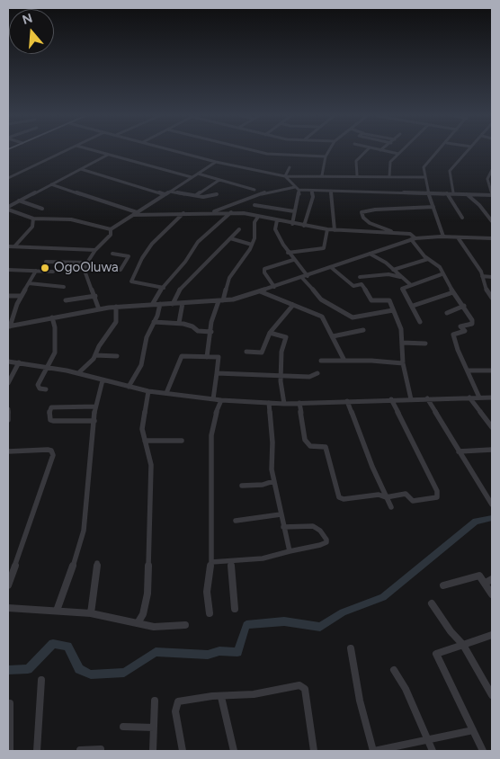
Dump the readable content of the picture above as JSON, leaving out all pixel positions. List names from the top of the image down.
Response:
{
  "places": ["OgoOluwa"],
  "north": "top"
}
